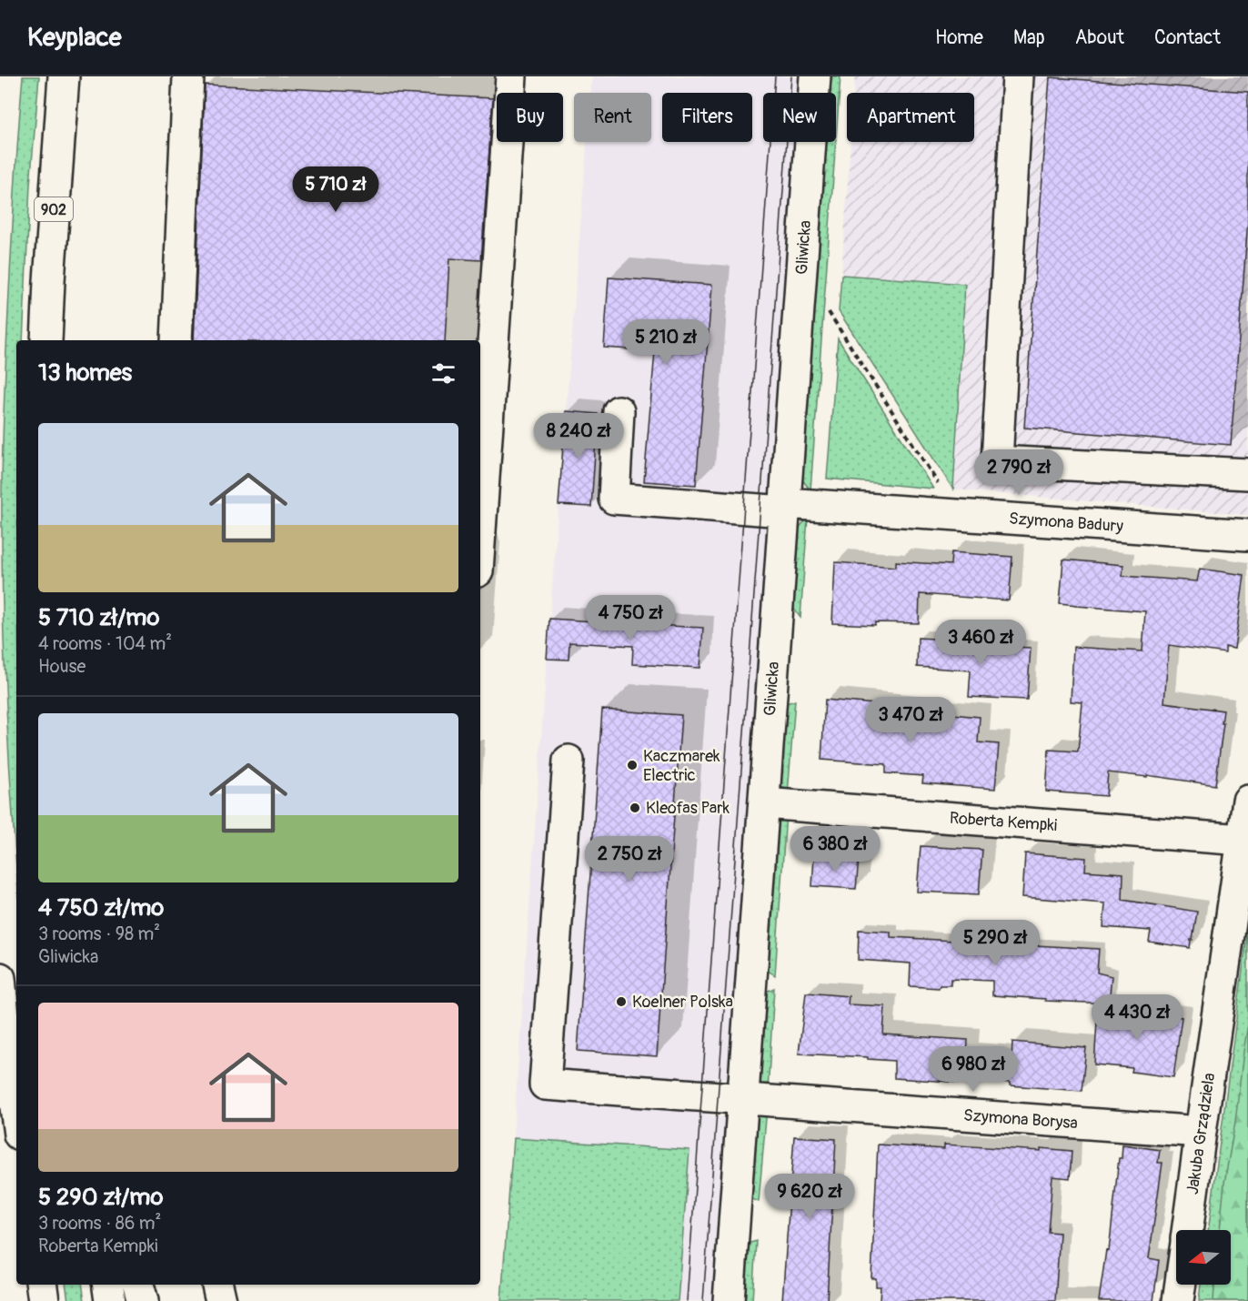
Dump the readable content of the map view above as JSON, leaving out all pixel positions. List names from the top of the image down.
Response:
{
  "streets": {
    "street": [
      "902",
      "Gliwicka",
      "Szymona Badury",
      "Roberta Kempki",
      "Szymona Borysa",
      "Jakuba Grządziela"
    ]
  },
  "crossings": [
    ["Gliwicka", "Szymona Badury"],
    ["Gliwicka", "Roberta Kempki"],
    ["Gliwicka", "Szymona Borysa"],
    ["Roberta Kempki", "Jakuba Grządziela"],
    ["Szymona Borysa", "Jakuba Grządziela"]
  ],
  "places": ["Kaczmarek Electric", "Kleofas Park", "Koelner Polska"],
  "north": "left",
  "page": {
    "header": "Keyplace",
    "nav": [
      "Home",
      "Map",
      "About",
      "Contact"
    ],
    "chip": [
      "Buy",
      "Rent",
      "Filters",
      "New",
      "Apartment"
    ],
    "price": [
      "5 710 zł",
      "5 210 zł",
      "8 240 zł",
      "2 790 zł",
      "4 750 zł",
      "3 460 zł",
      "3 470 zł",
      "6 380 zł",
      "2 750 zł",
      "5 290 zł",
      "4 430 zł",
      "6 980 zł",
      "9 620 zł"
    ],
    "heading": "13 homes",
    "list": [
      {
        "name": "5 710 zł/mo",
        "note": "4 rooms · 104 m² · House"
      },
      {
        "name": "4 750 zł/mo",
        "note": "3 rooms · 98 m² · Gliwicka"
      },
      {
        "name": "5 290 zł/mo",
        "note": "3 rooms · 86 m² · Roberta Kempki"
      }
    ]
  }
}
